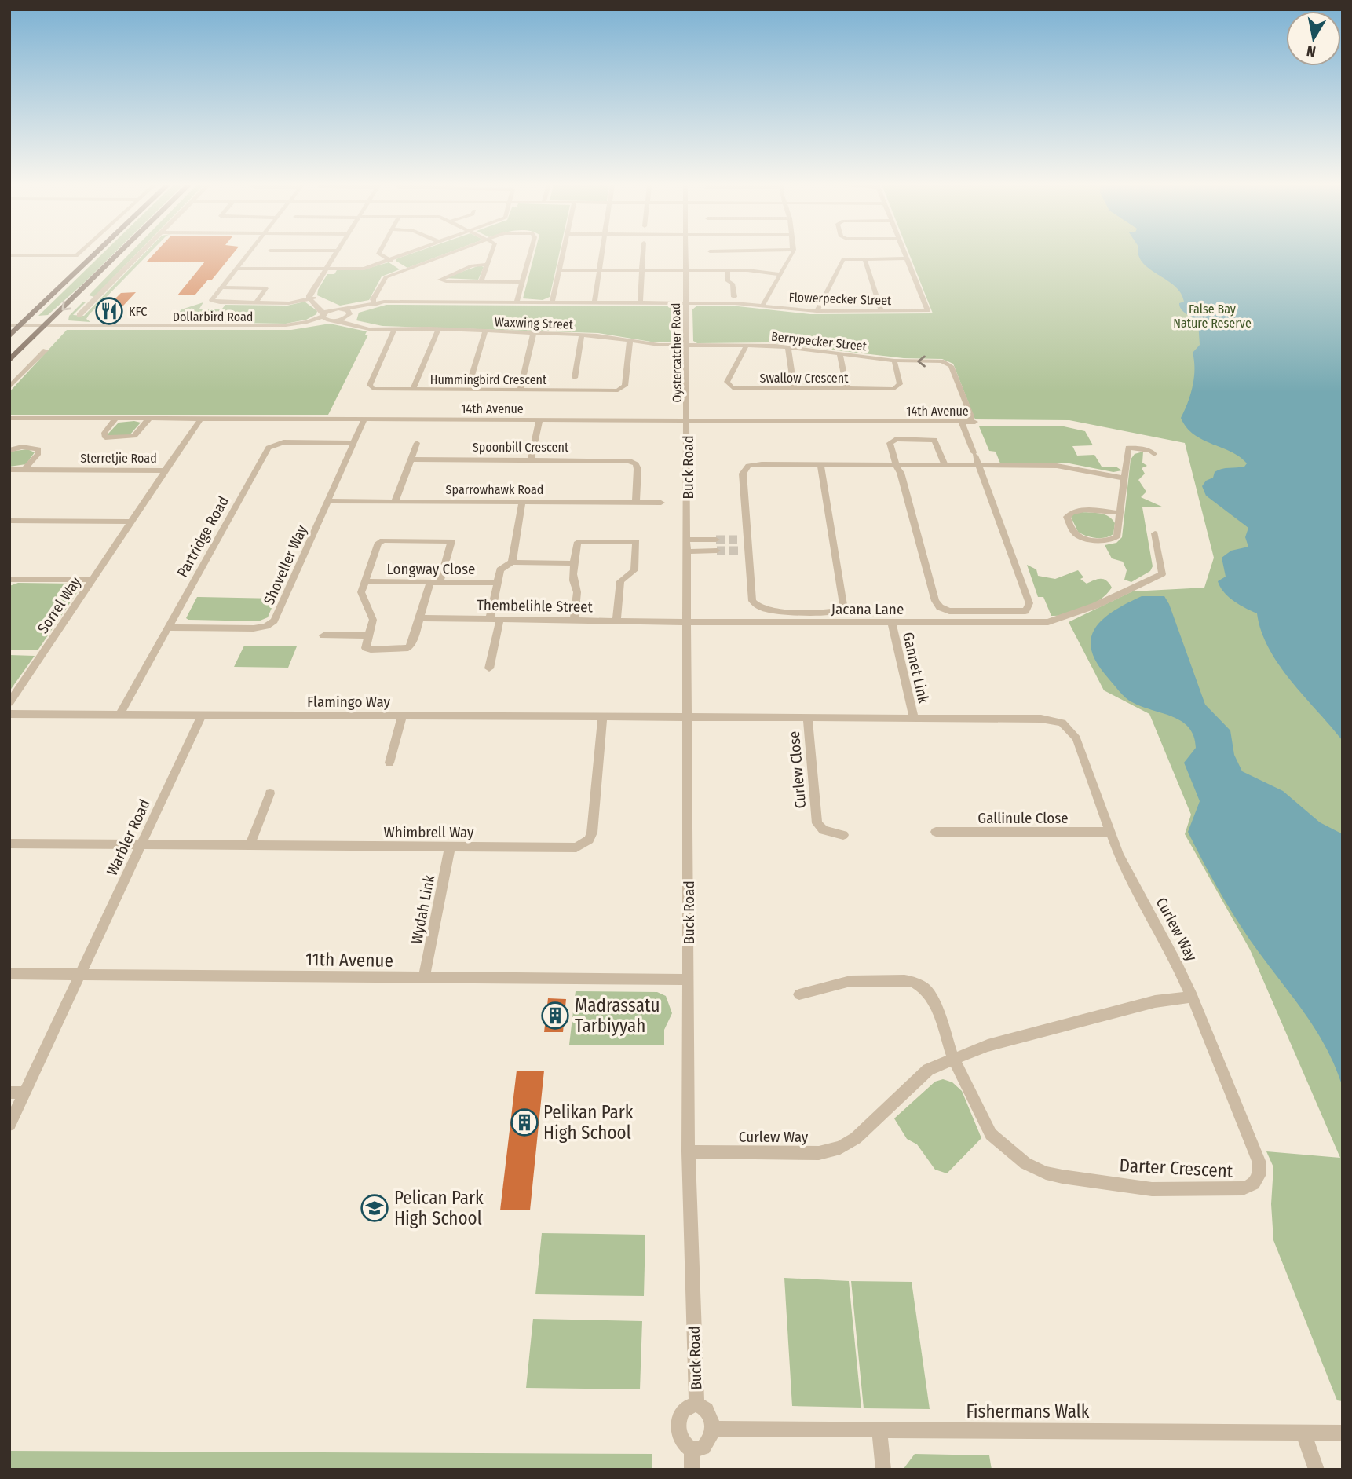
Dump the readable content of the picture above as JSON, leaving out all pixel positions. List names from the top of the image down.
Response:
{
  "streets": {
    "street": [
      "Flowerpecker Street",
      "Dollarbird Road",
      "Waxwing Street",
      "Berrypecker Street",
      "Oystercatcher Road",
      "Swallow Crescent",
      "Hummingbird Crescent",
      "14th Avenue",
      "Spoonbill Crescent",
      "Sterretjie Road",
      "Buck Road",
      "Sparrowhawk Road",
      "Partridge Road",
      "Shoveller Way",
      "Longway Close",
      "Sorrel Way",
      "Thembelihle Street",
      "Jacana Lane",
      "Gannet Link",
      "Flamingo Way",
      "Curlew Close",
      "Gallinule Close",
      "Whimbrell Way",
      "Warbler Road",
      "Wydah Link",
      "Curlew Way",
      "11th Avenue",
      "Darter Crescent",
      "Fishermans Walk"
    ]
  },
  "crossings": [
    ["Flowerpecker Street", "Oystercatcher Road"],
    ["Dollarbird Road", "Waxwing Street"],
    ["Waxwing Street", "Berrypecker Street"],
    ["Waxwing Street", "Oystercatcher Road"],
    ["Waxwing Street", "Hummingbird Crescent"],
    ["Berrypecker Street", "Oystercatcher Road"],
    ["Berrypecker Street", "Swallow Crescent"],
    ["Berrypecker Street", "14th Avenue"],
    ["Oystercatcher Road", "14th Avenue"],
    ["Oystercatcher Road", "Buck Road"],
    ["14th Avenue", "Sterretjie Road"],
    ["14th Avenue", "Buck Road"],
    ["14th Avenue", "Shoveller Way"],
    ["Spoonbill Crescent", "Sparrowhawk Road"],
    ["Sterretjie Road", "Sorrel Way"],
    ["Buck Road", "Thembelihle Street"],
    ["Buck Road", "Jacana Lane"],
    ["Buck Road", "Flamingo Way"],
    ["Buck Road", "Curlew Way"],
    ["Buck Road", "11th Avenue"],
    ["Buck Road", "Fishermans Walk"],
    ["Sparrowhawk Road", "Shoveller Way"],
    ["Partridge Road", "Shoveller Way"],
    ["Partridge Road", "Flamingo Way"],
    ["Thembelihle Street", "Jacana Lane"],
    ["Jacana Lane", "Gannet Link"],
    ["Gannet Link", "Curlew Way"],
    ["Flamingo Way", "Whimbrell Way"],
    ["Flamingo Way", "Warbler Road"],
    ["Flamingo Way", "Curlew Way"],
    ["Curlew Close", "Curlew Way"],
    ["Gallinule Close", "Curlew Way"],
    ["Whimbrell Way", "Warbler Road"],
    ["Whimbrell Way", "Wydah Link"],
    ["Warbler Road", "11th Avenue"],
    ["Wydah Link", "11th Avenue"],
    ["Curlew Way", "Darter Crescent"]
  ],
  "parks": ["False Bay Nature Reserve"],
  "places": {
    "restaurant": ["KFC"],
    "building": ["Madrassatu Tarbiyyah", "Pelikan Park High School"],
    "school or university": ["Pelican Park High School"]
  },
  "north": "bottom"
}
